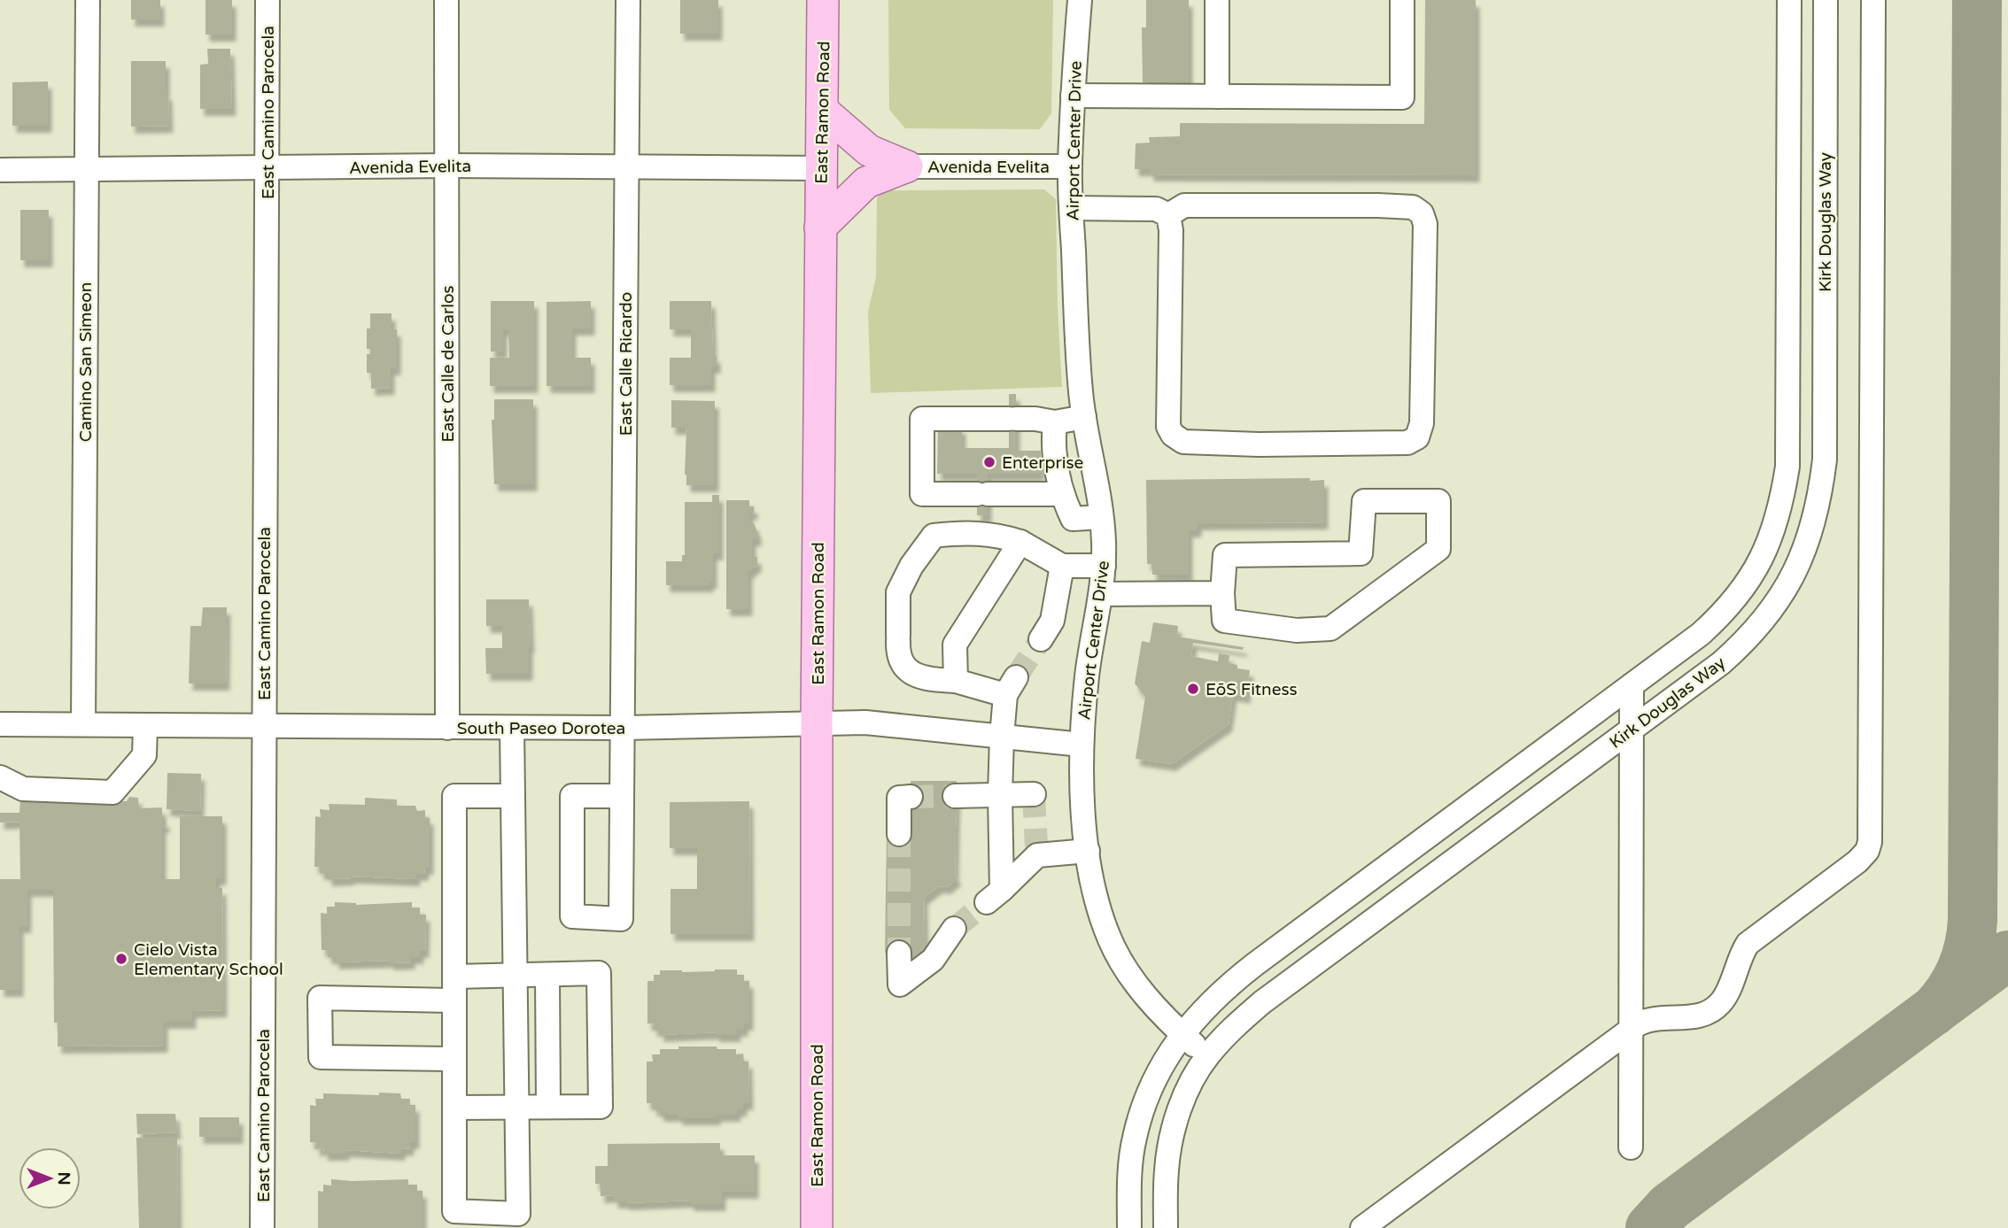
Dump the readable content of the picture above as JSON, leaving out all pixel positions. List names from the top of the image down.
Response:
{
  "streets": {
    "main road": ["East Ramon Road"],
    "street": [
      "East Camino Parocela",
      "Airport Center Drive",
      "Avenida Evelita",
      "Kirk Douglas Way",
      "Camino San Simeon",
      "East Calle de Carlos",
      "East Calle Ricardo",
      "South Paseo Dorotea"
    ]
  },
  "crossings": [
    ["East Camino Parocela", "Avenida Evelita"],
    ["East Camino Parocela", "South Paseo Dorotea"],
    ["East Ramon Road", "Avenida Evelita"],
    ["East Ramon Road", "South Paseo Dorotea"],
    ["Airport Center Drive", "Avenida Evelita"],
    ["Airport Center Drive", "Kirk Douglas Way"],
    ["Airport Center Drive", "South Paseo Dorotea"],
    ["Avenida Evelita", "Camino San Simeon"],
    ["Avenida Evelita", "East Calle de Carlos"],
    ["Avenida Evelita", "East Calle Ricardo"],
    ["Camino San Simeon", "South Paseo Dorotea"],
    ["East Calle de Carlos", "South Paseo Dorotea"],
    ["East Calle Ricardo", "South Paseo Dorotea"]
  ],
  "places": ["Enterprise", "EōS Fitness", "Cielo Vista Elementary School"],
  "north": "right"
}
